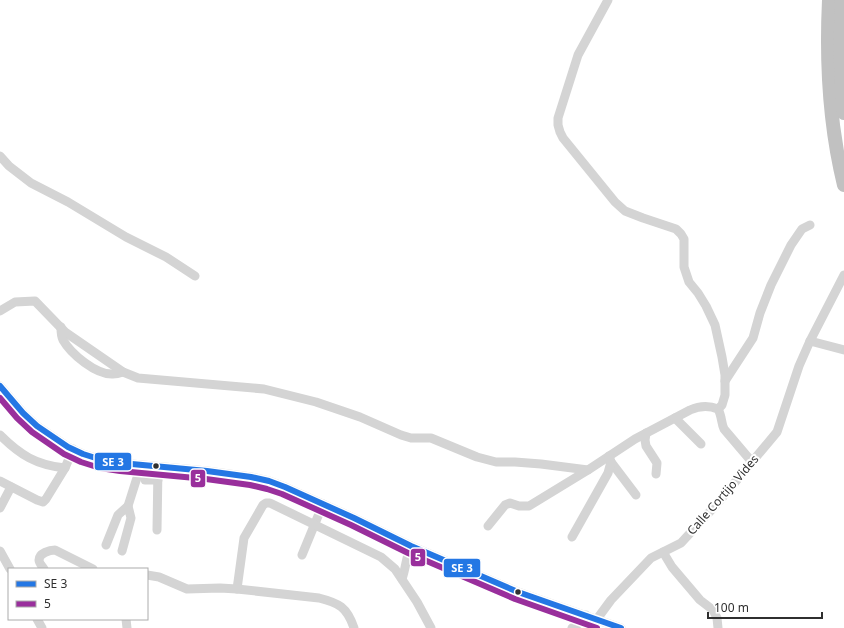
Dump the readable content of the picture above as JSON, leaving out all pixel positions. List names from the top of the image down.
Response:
{
  "streets": {
    "street": ["Calle Cortijo Vides"]
  },
  "lines": ["transit line 5"],
  "legend": ["SE 3", "5"],
  "scale_bar": "100 m"
}
